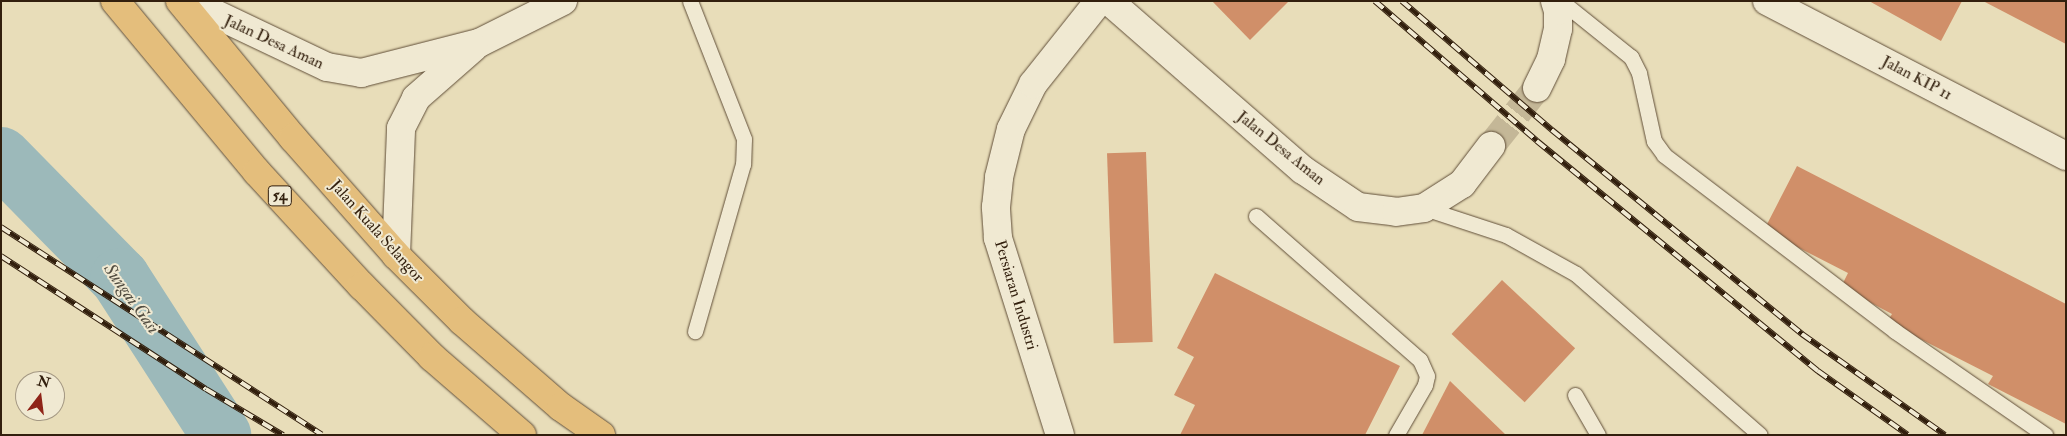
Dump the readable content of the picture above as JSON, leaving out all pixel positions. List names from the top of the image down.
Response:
{
  "streets": {
    "highway": ["54", "Jalan Kuala Selangor"],
    "street": ["Jalan Desa Aman", "Jalan KIP 11", "Persiaran Industri"]
  },
  "crossings": [
    ["Jalan Desa Aman", "Jalan Kuala Selangor"]
  ],
  "water": ["Sungai Gasi"],
  "north": "top"
}
